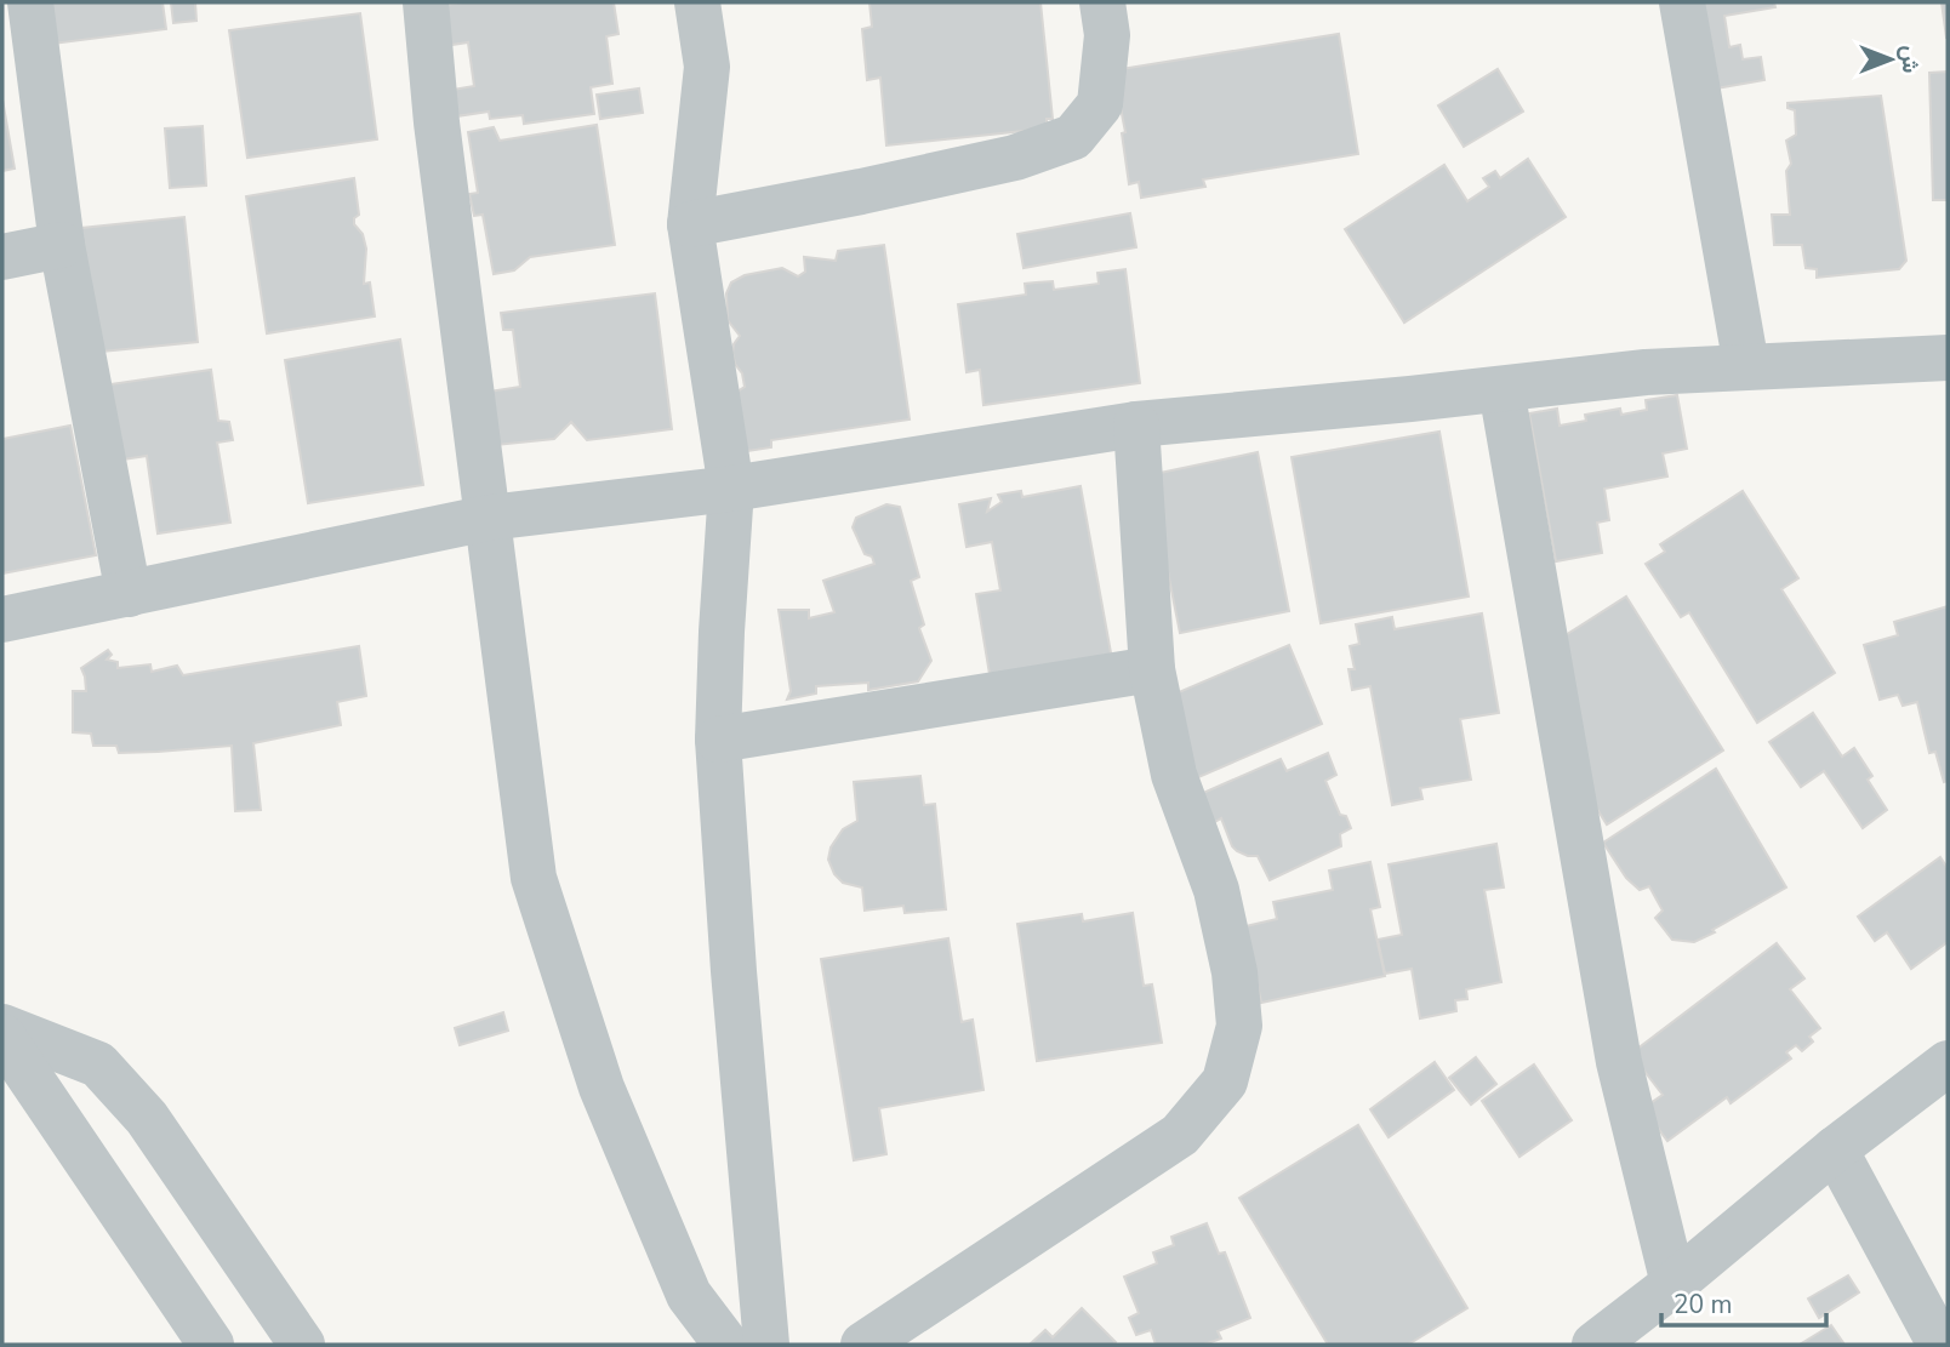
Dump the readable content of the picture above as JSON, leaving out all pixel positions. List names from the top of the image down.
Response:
{
  "scale_bar": "20 m",
  "north": "right"
}
